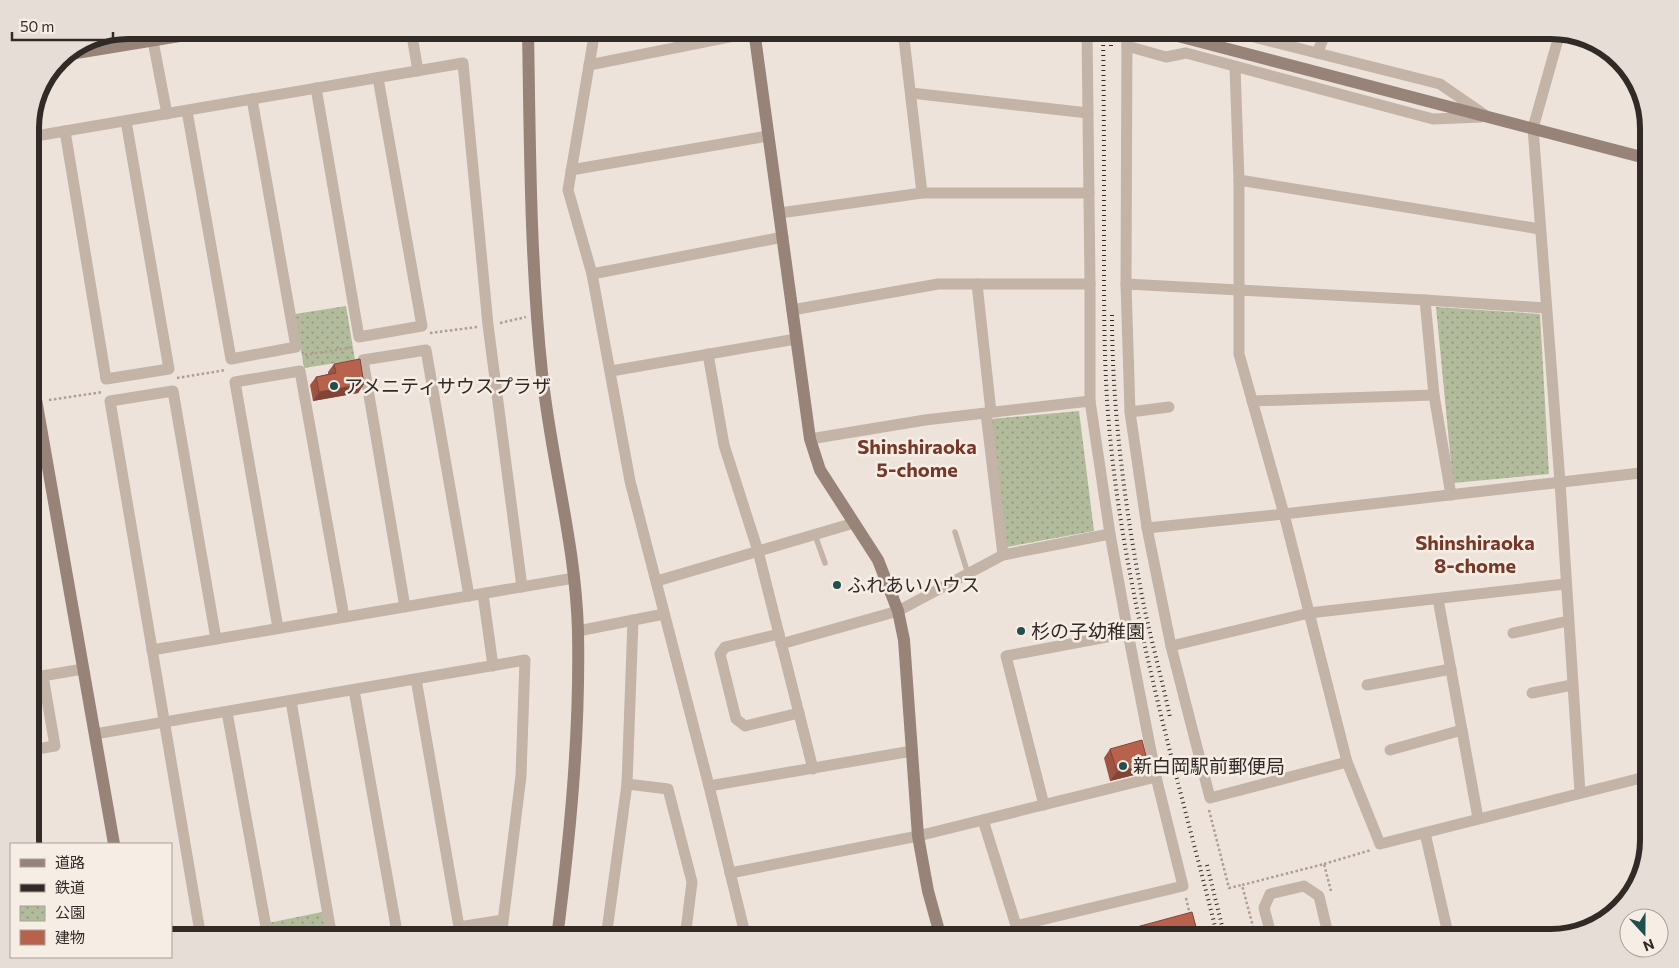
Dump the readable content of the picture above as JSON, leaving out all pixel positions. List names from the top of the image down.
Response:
{
  "districts": ["Shinshiraoka 5-chome", "Shinshiraoka 8-chome"],
  "places": [
    "アメニティサウスプラザ",
    "ふれあいハウス",
    "杉の子幼稚園",
    "新白岡駅前郵便局"
  ],
  "legend": [
    "道路",
    "鉄道",
    "公園",
    "建物"
  ],
  "scale_bar": "50 m",
  "north": "bottom"
}
